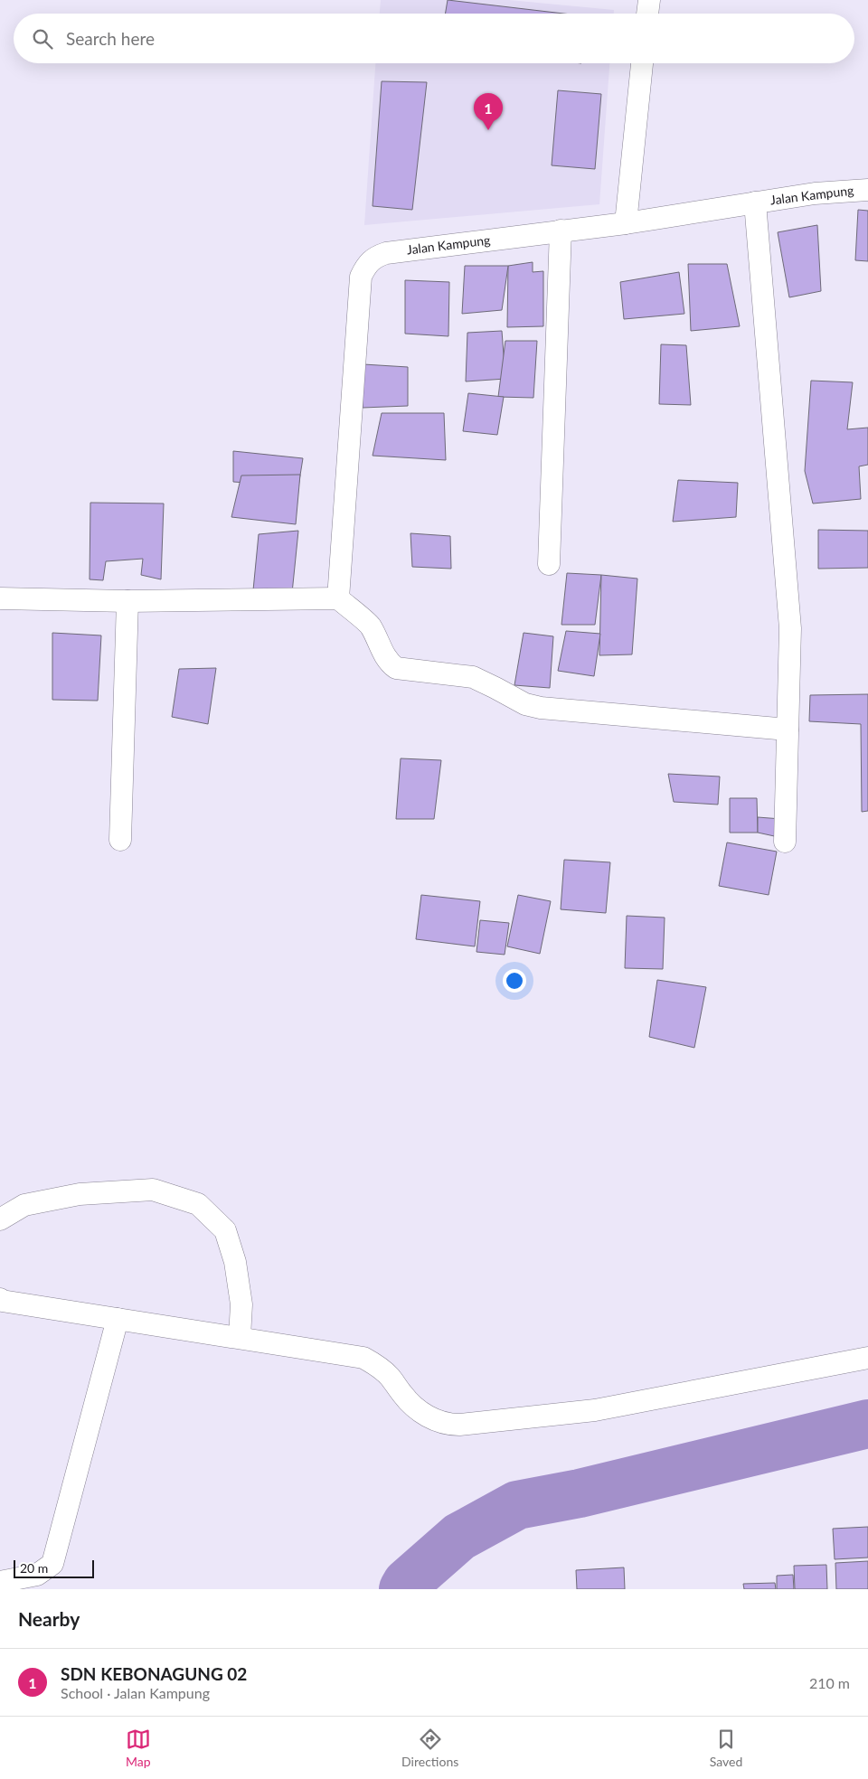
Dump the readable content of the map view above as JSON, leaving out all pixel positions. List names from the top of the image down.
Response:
{
  "streets": {
    "street": ["Jalan Kampung"]
  },
  "scale_bar": "20 m",
  "page": {
    "search": "Search here",
    "pins": "1",
    "scale": "20 m",
    "heading": "Nearby",
    "list": [
      {
        "mark": "1",
        "name": "SDN KEBONAGUNG 02",
        "note": "School · Jalan Kampung",
        "value": "210 m"
      }
    ],
    "nav": ["Map", "Directions", "Saved"]
  }
}
